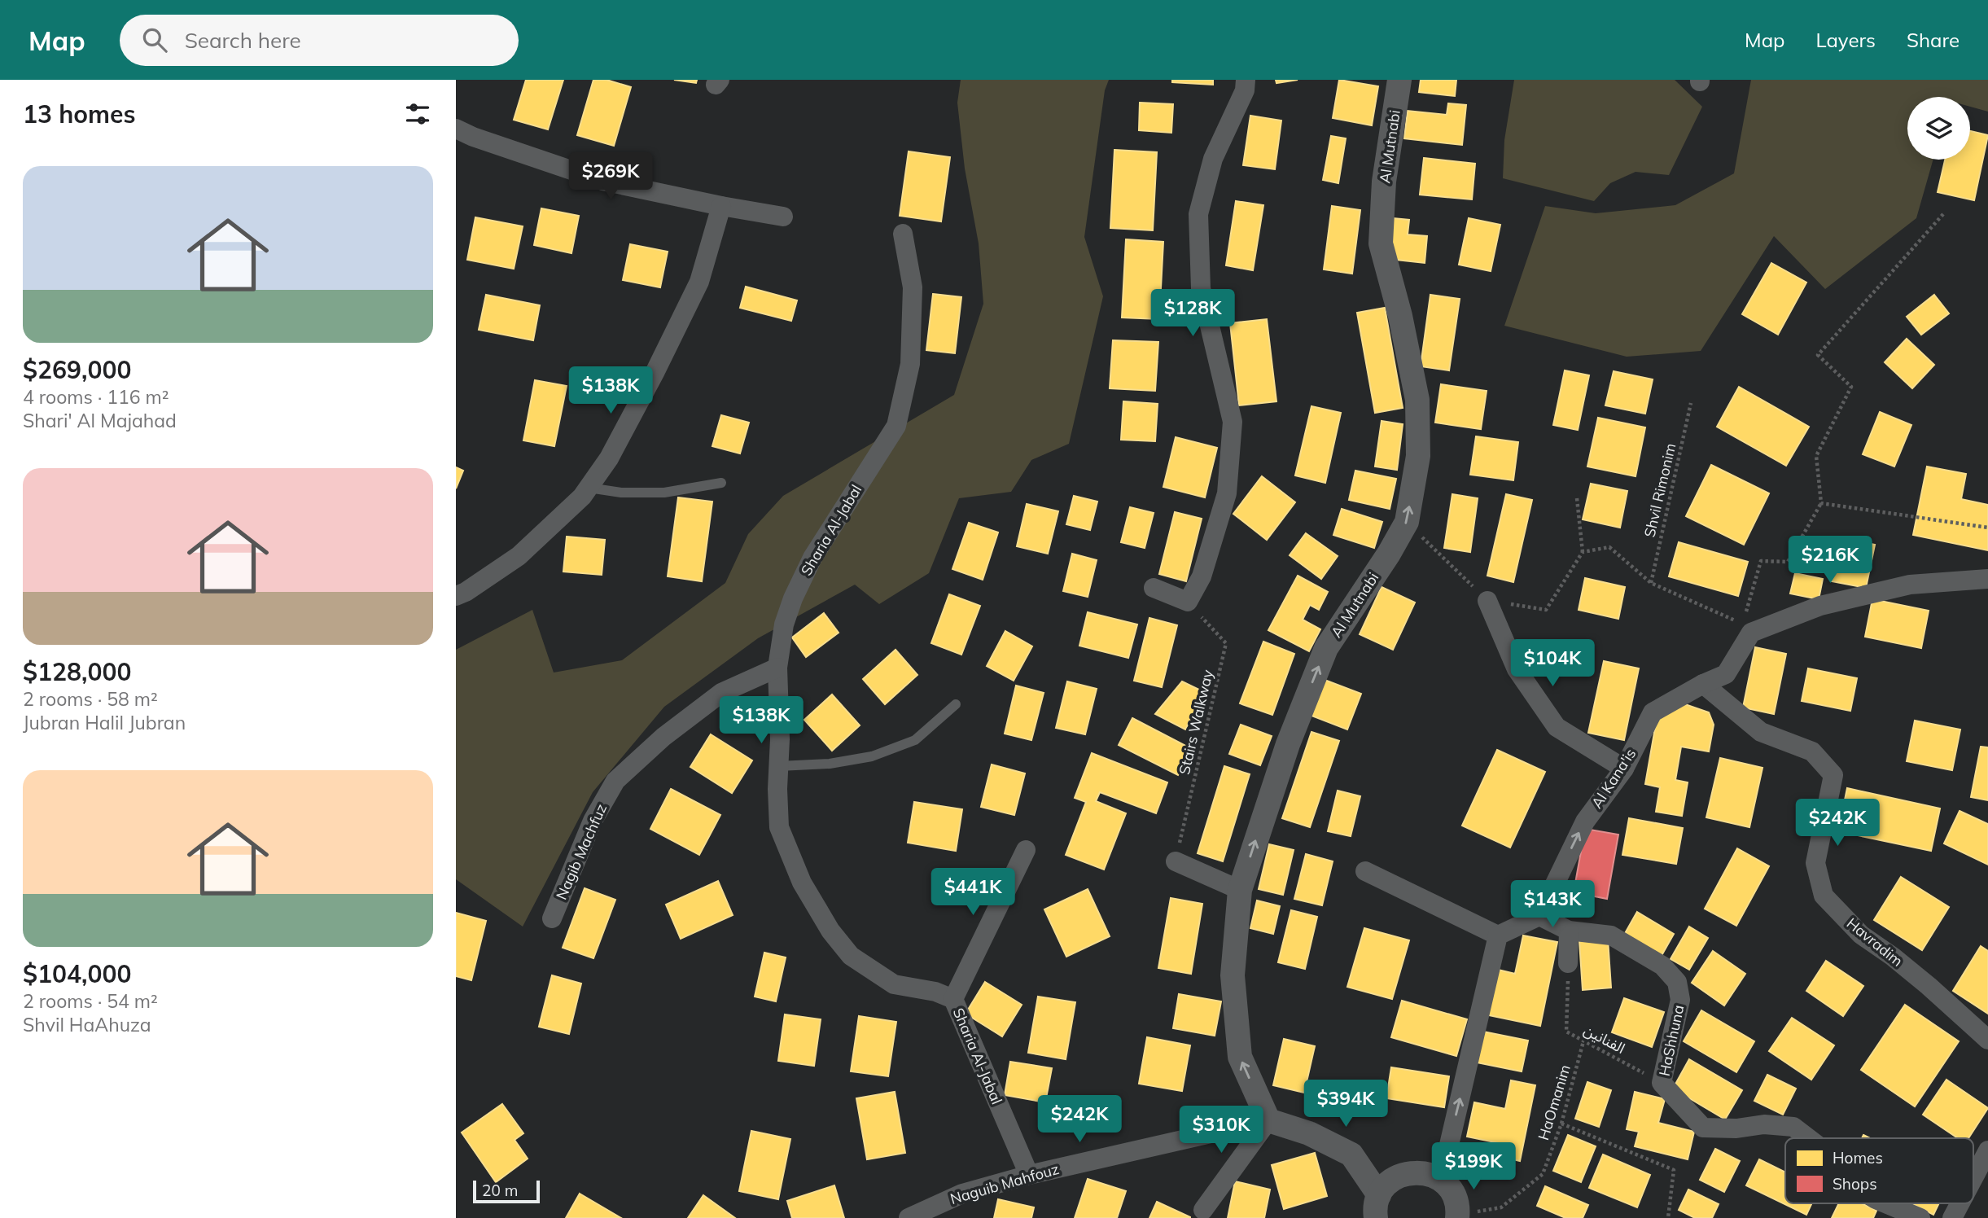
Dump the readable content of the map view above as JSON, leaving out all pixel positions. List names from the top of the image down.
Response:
{
  "streets": {
    "street": [
      "Al Mutnabi",
      "Sharia Al-Jabal",
      "Al Kana'is",
      "Nagib Machfuz",
      "Havradim",
      "HaShhuna",
      "Naguib Mahfouz"
    ],
    "path": [
      "Shvil Rimonim",
      "Stairs Walkway",
      "الفنانين",
      "HaOmanim"
    ]
  },
  "crossings": [
    ["Al Mutnabi", "Naguib Mahfouz"],
    ["Sharia Al-Jabal", "Nagib Machfuz"],
    ["Sharia Al-Jabal", "Naguib Mahfouz"],
    ["Al Kana'is", "Havradim"],
    ["Al Kana'is", "HaShhuna"],
    ["الفنانين", "HaShhuna"],
    ["الفنانين", "HaOmanim"]
  ],
  "one_way": ["Al Kana'is"],
  "legend": ["Homes", "Shops"],
  "scale_bar": "20 m",
  "page": {
    "header": "Map",
    "search": "Search here",
    "nav": ["Map", "Layers", "Share"],
    "heading": "13 homes",
    "list": [
      {
        "name": "$269,000",
        "note": "4 rooms · 116 m² · Shari' Al Majahad"
      },
      {
        "name": "$128,000",
        "note": "2 rooms · 58 m² · Jubran Halil Jubran"
      },
      {
        "name": "$104,000",
        "note": "2 rooms · 54 m² · Shvil HaAhuza"
      }
    ],
    "price": [
      "$269K",
      "$128K",
      "$138K",
      "$216K",
      "$104K",
      "$138K",
      "$242K",
      "$441K",
      "$143K",
      "$394K",
      "$242K",
      "$310K",
      "$199K"
    ],
    "scale": "20 m"
  }
}
